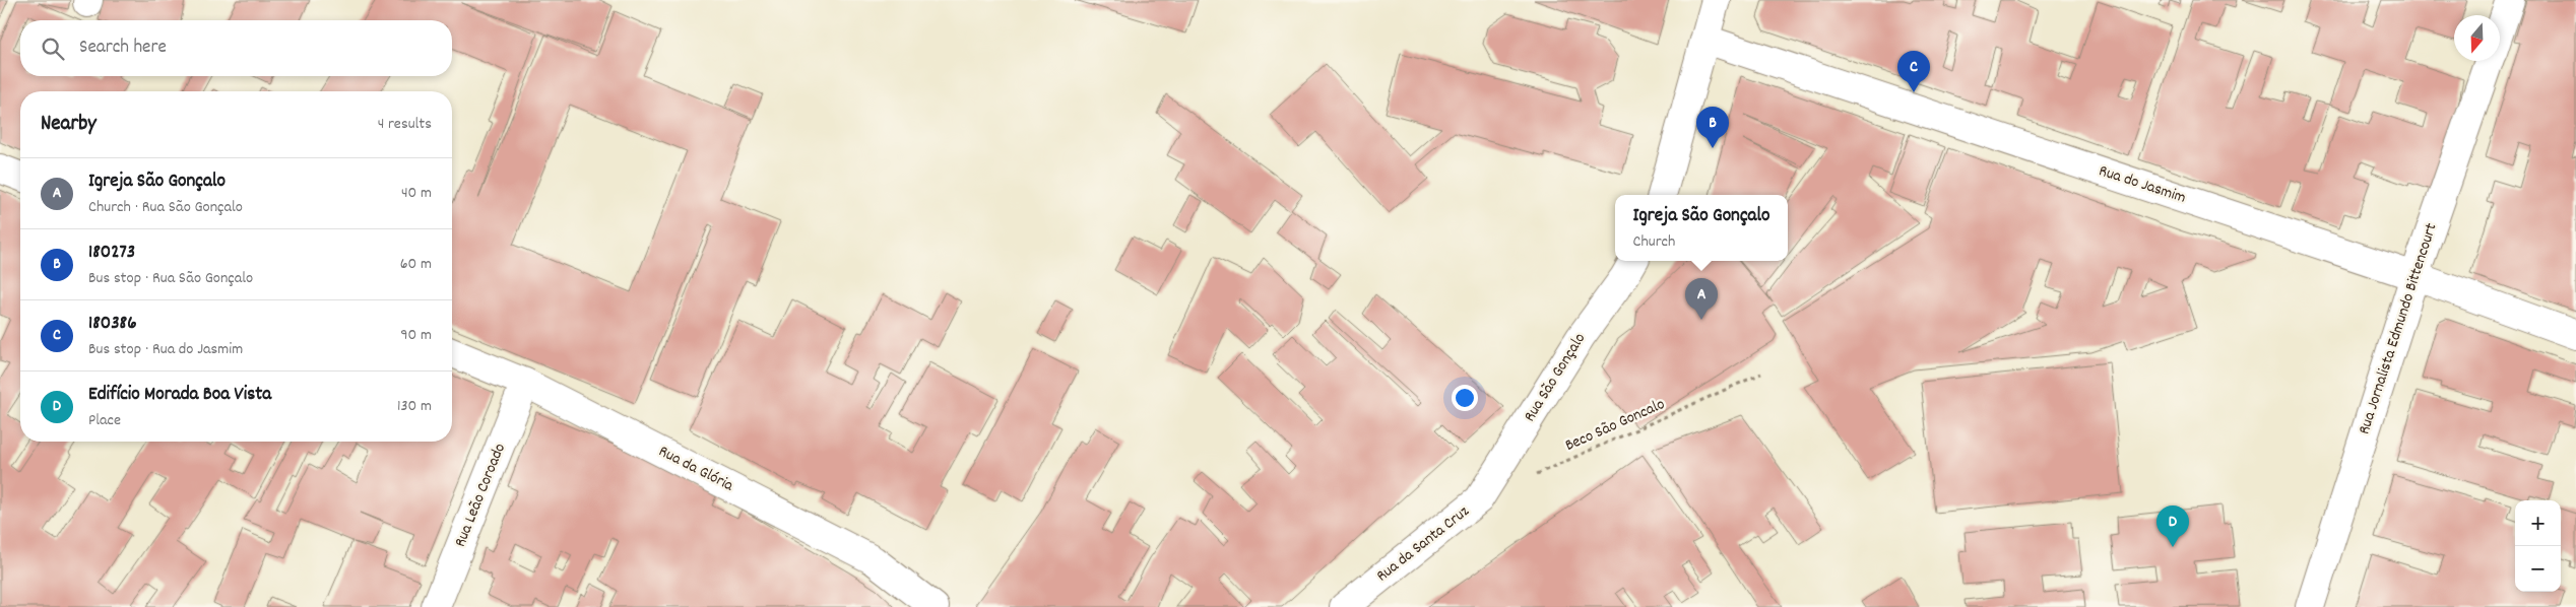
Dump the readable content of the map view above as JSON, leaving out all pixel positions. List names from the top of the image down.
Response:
{
  "streets": {
    "street": [
      "Rua do Jasmim",
      "Rua Jornalista Edmundo Bittencourt",
      "Rua São Gonçalo",
      "Rua da Glória",
      "Rua Leão Coroado",
      "Rua da Santa Cruz"
    ],
    "path": ["Beco São Goncalo"]
  },
  "crossings": [
    ["Rua do Jasmim", "Rua Jornalista Edmundo Bittencourt"],
    ["Rua São Gonçalo", "Rua da Santa Cruz"],
    ["Rua da Glória", "Rua Leão Coroado"]
  ],
  "north": "bottom",
  "page": {
    "search": "Search here",
    "pins": [
      "C",
      "B",
      "A",
      "D"
    ],
    "heading": ["Nearby", "4 results"],
    "list": [
      {
        "mark": "A",
        "name": "Igreja São Gonçalo",
        "note": "Church · Rua São Gonçalo",
        "value": "40 m"
      },
      {
        "mark": "B",
        "name": "180273",
        "note": "Bus stop · Rua São Gonçalo",
        "value": "60 m"
      },
      {
        "mark": "C",
        "name": "180386",
        "note": "Bus stop · Rua do Jasmim",
        "value": "90 m"
      },
      {
        "mark": "D",
        "name": "Edifício Morada Boa Vista",
        "note": "Place",
        "value": "130 m"
      }
    ],
    "popup": ["Igreja São Gonçalo", "Church"],
    "map_buttons": ["+", "−"]
  }
}
